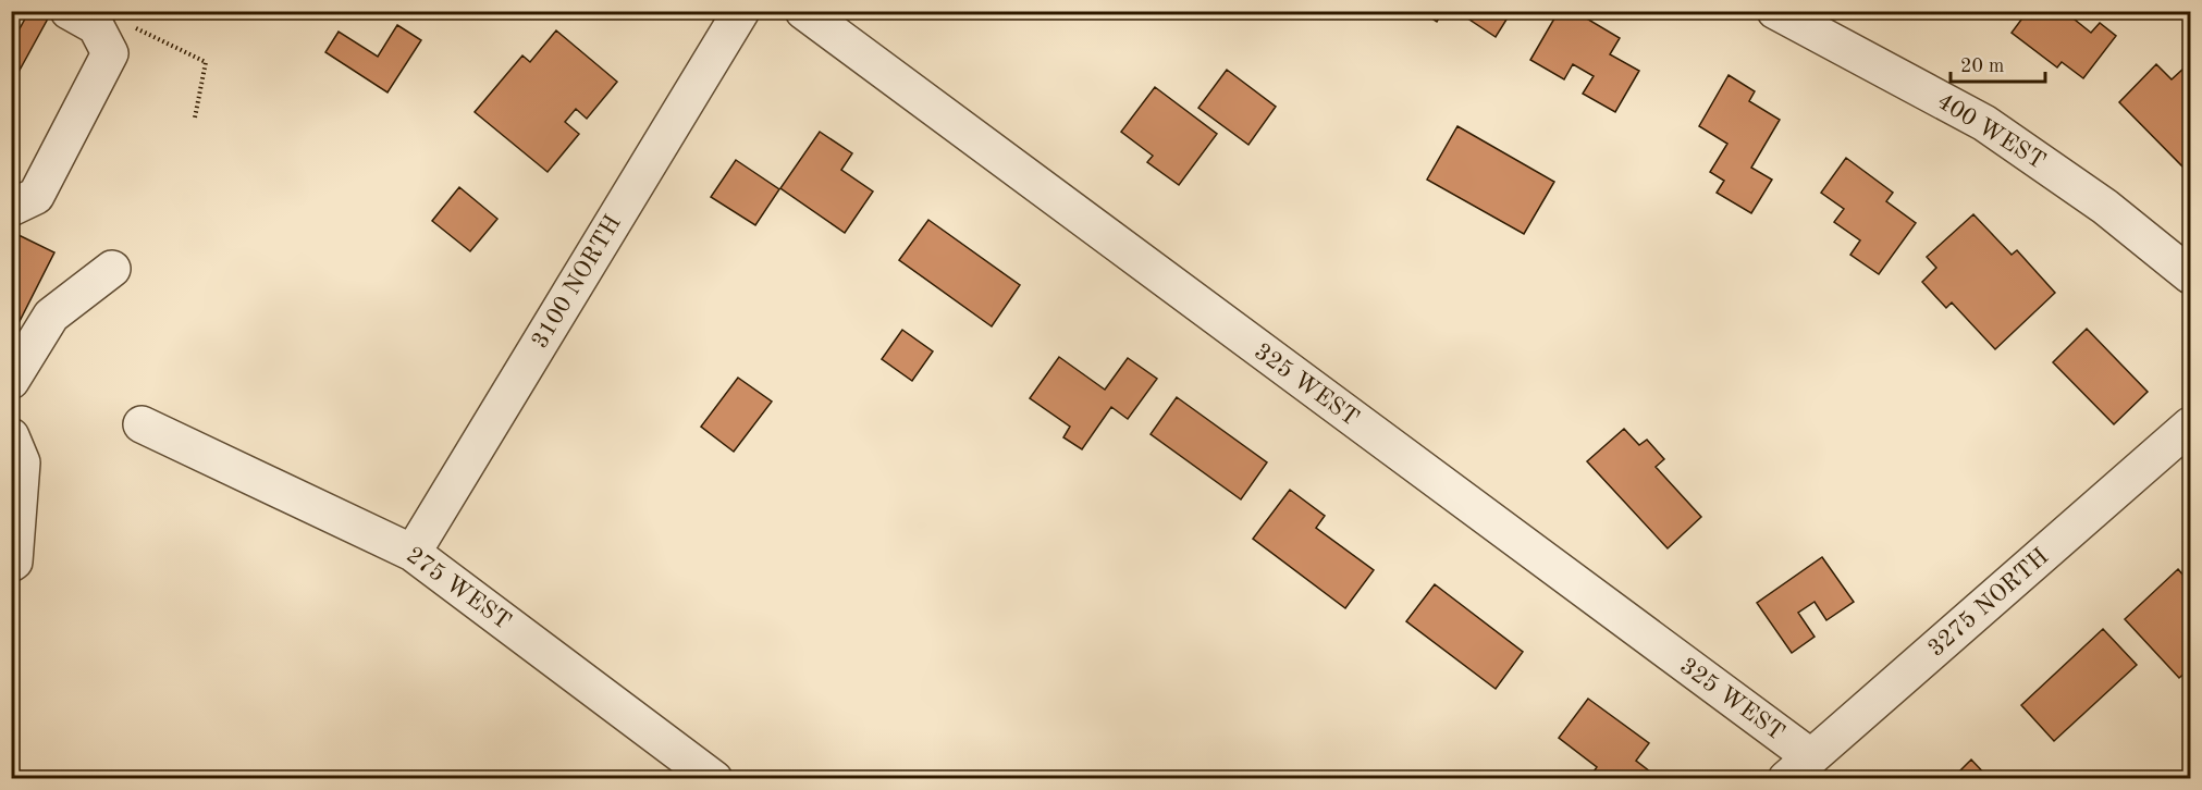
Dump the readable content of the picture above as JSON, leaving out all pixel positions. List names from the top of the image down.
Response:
{
  "streets": {
    "street": [
      "400 WEST",
      "3100 NORTH",
      "325 WEST",
      "275 WEST",
      "3275 NORTH"
    ]
  },
  "crossings": [
    ["3100 NORTH", "275 WEST"],
    ["325 WEST", "3275 NORTH"]
  ],
  "scale_bar": "20 m"
}
